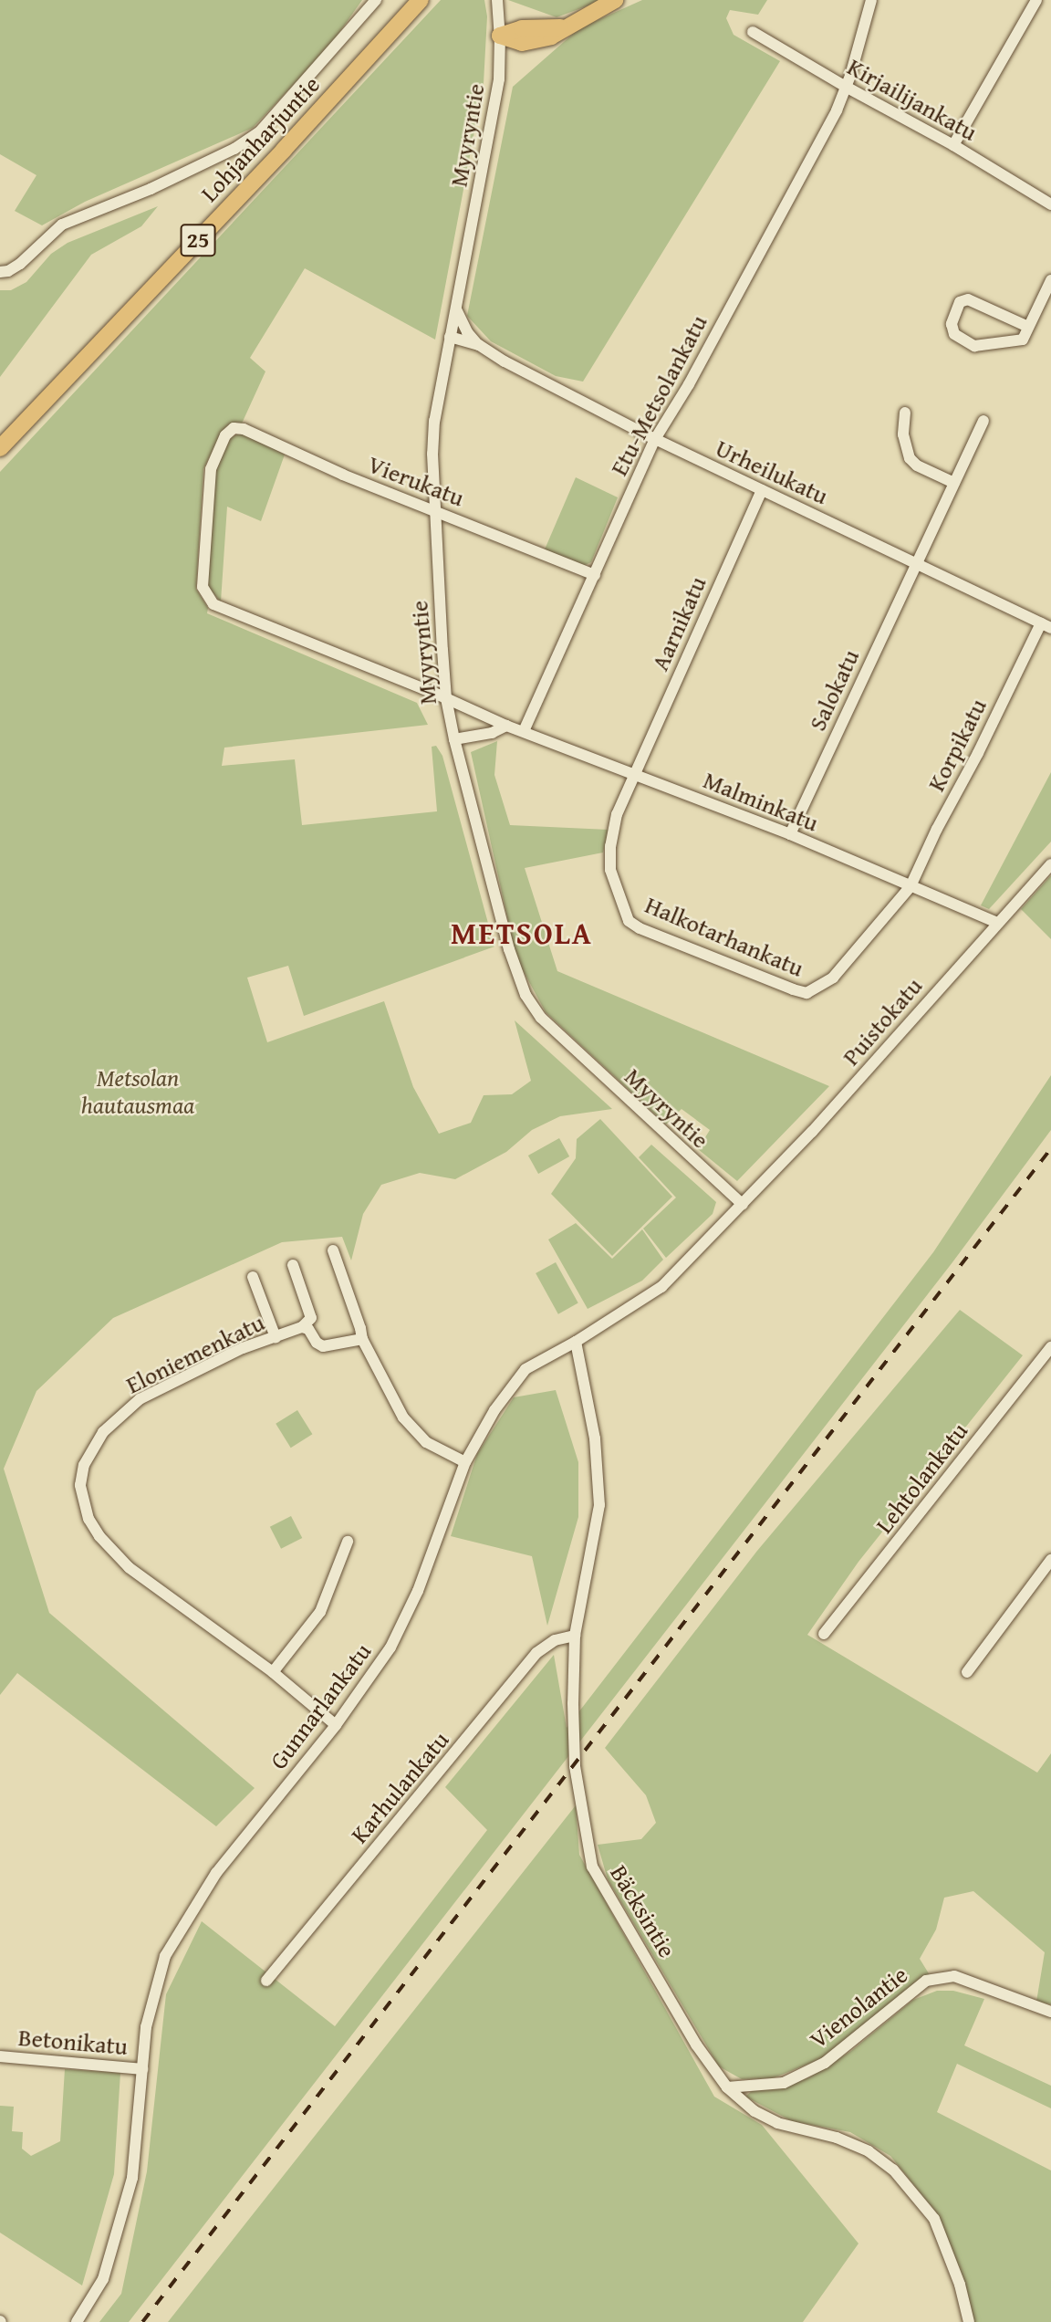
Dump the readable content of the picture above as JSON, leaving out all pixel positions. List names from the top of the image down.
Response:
{
  "streets": {
    "highway": ["Lohjanharjuntie", "25"],
    "street": [
      "Kirjailijankatu",
      "Myyryntie",
      "Etu-Metsolankatu",
      "Urheilukatu",
      "Vierukatu",
      "Aarnikatu",
      "Salokatu",
      "Korpikatu",
      "Malminkatu",
      "Halkotarhankatu",
      "Puistokatu",
      "Eloniemenkatu",
      "Lehtolankatu",
      "Gunnarlankatu",
      "Karhulankatu",
      "Bäcksintie",
      "Vienolantie",
      "Betonikatu"
    ]
  },
  "crossings": [
    ["Kirjailijankatu", "Etu-Metsolankatu"],
    ["Myyryntie", "Urheilukatu"],
    ["Myyryntie", "Vierukatu"],
    ["Myyryntie", "Malminkatu"],
    ["Myyryntie", "Puistokatu"],
    ["Myyryntie", "Gunnarlankatu"],
    ["Etu-Metsolankatu", "Urheilukatu"],
    ["Etu-Metsolankatu", "Vierukatu"],
    ["Etu-Metsolankatu", "Malminkatu"],
    ["Urheilukatu", "Aarnikatu"],
    ["Urheilukatu", "Salokatu"],
    ["Urheilukatu", "Korpikatu"],
    ["Vierukatu", "Malminkatu"],
    ["Aarnikatu", "Malminkatu"],
    ["Aarnikatu", "Halkotarhankatu"],
    ["Salokatu", "Malminkatu"],
    ["Korpikatu", "Malminkatu"],
    ["Korpikatu", "Halkotarhankatu"],
    ["Malminkatu", "Halkotarhankatu"],
    ["Malminkatu", "Puistokatu"],
    ["Puistokatu", "Gunnarlankatu"],
    ["Eloniemenkatu", "Gunnarlankatu"],
    ["Gunnarlankatu", "Bäcksintie"],
    ["Gunnarlankatu", "Betonikatu"],
    ["Karhulankatu", "Bäcksintie"],
    ["Bäcksintie", "Vienolantie"]
  ],
  "districts": ["METSOLA"],
  "parks": ["Metsolan hautausmaa"]
}
